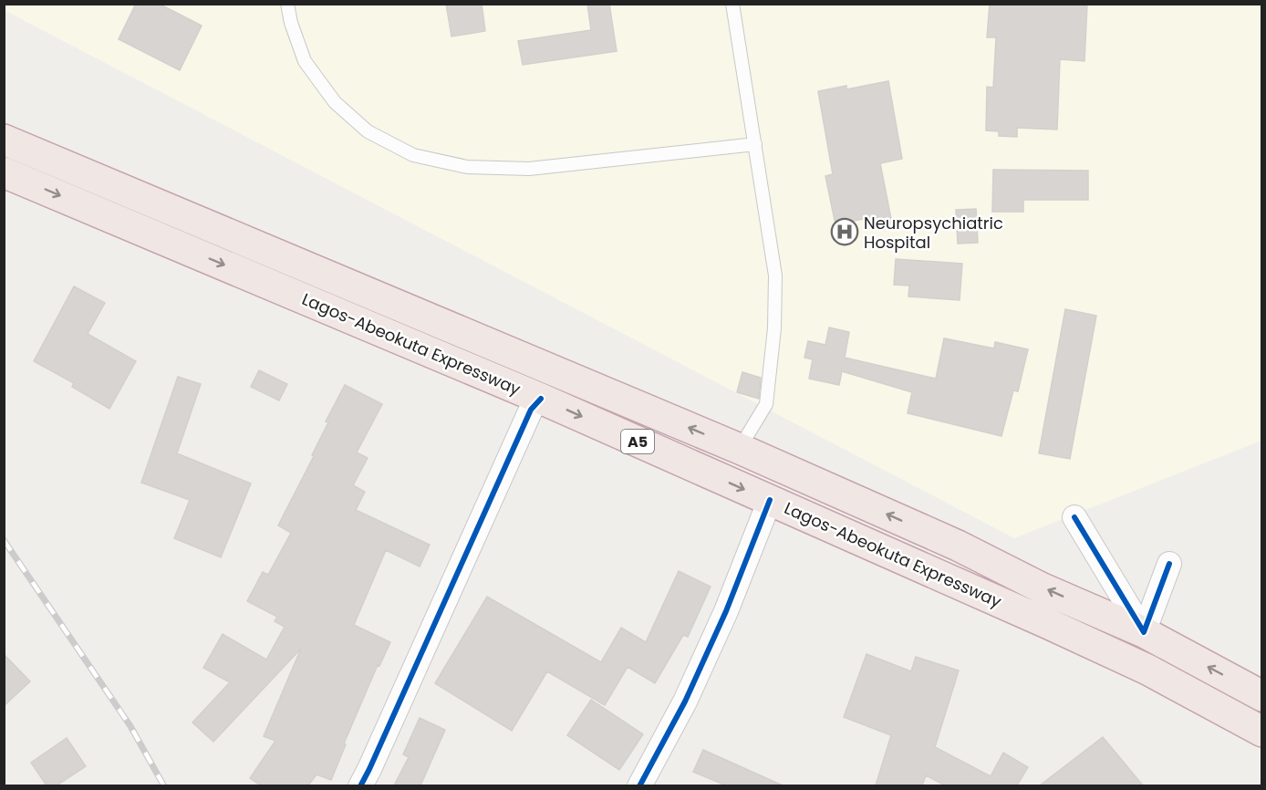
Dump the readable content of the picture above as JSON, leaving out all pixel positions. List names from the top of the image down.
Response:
{
  "streets": {
    "highway": ["Lagos-Abeokuta Expressway", "A5"]
  },
  "places": {
    "hospital": ["Neuropsychiatric Hospital"]
  }
}
